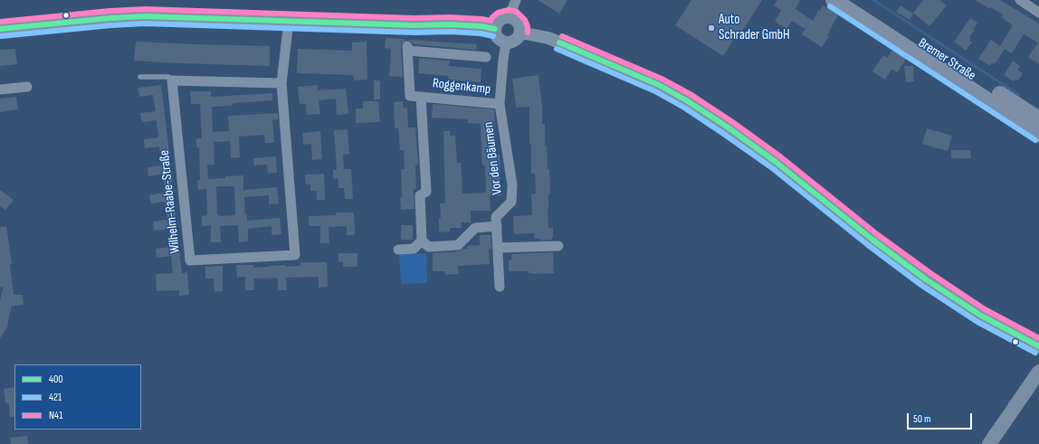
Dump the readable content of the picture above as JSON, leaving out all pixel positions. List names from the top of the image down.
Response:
{
  "streets": {
    "main road": ["Bremer Straße"],
    "street": ["Roggenkamp", "Vor den Bäumen", "Wilhelm-Raabe-Straße"]
  },
  "crossings": [
    ["Roggenkamp", "Vor den Bäumen"]
  ],
  "places": ["Auto Schrader GmbH"],
  "lines": ["transit line 421", "transit line N41", "transit line 400"],
  "legend": ["400", "421", "N41"],
  "scale_bar": "50 m"
}
